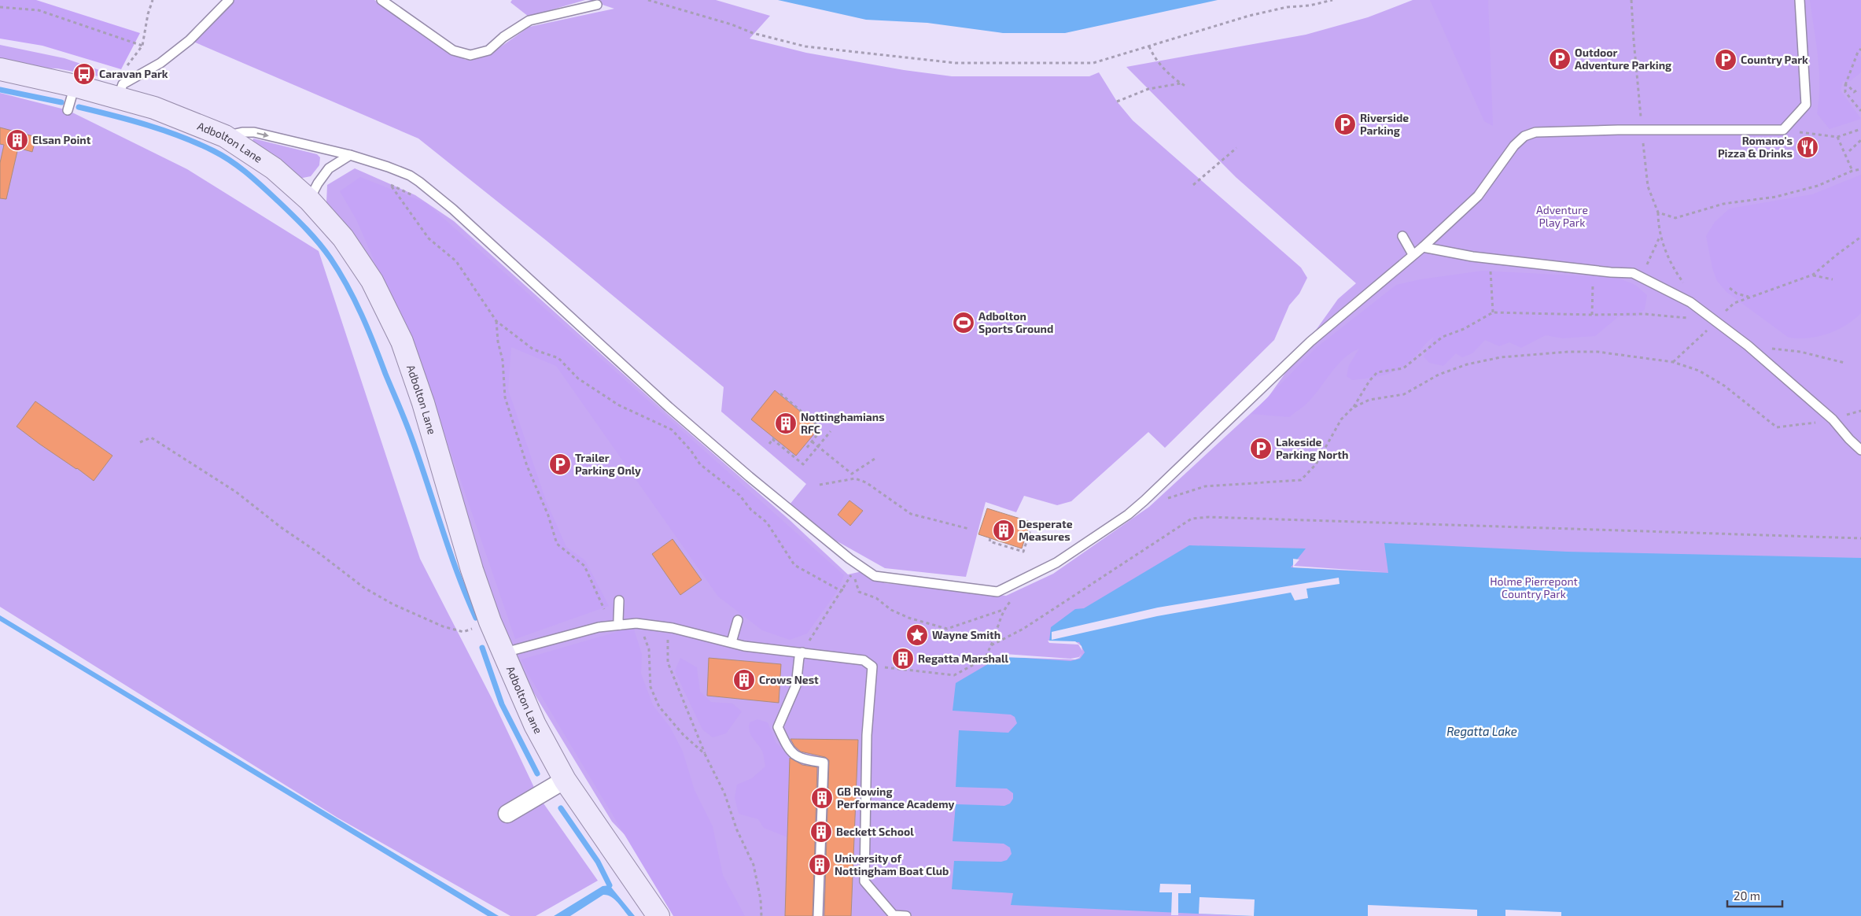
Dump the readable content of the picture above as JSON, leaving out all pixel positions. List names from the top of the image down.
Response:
{
  "streets": {
    "street": ["Adbolton Lane"]
  },
  "water": ["Regatta Lake"],
  "parks": ["Adventure Play Park", "Holme Pierrepont Country Park"],
  "places": {
    "parking": [
      "Outdoor Adventure Parking",
      "Country Park",
      "Riverside Parking",
      "Lakeside Parking North",
      "Trailer Parking Only"
    ],
    "bus stop": ["Caravan Park"],
    "building": [
      "Elsan Point",
      "Nottinghamians RFC",
      "Desperate Measures",
      "Regatta Marshall",
      "Crows Nest",
      "GB Rowing Performance Academy",
      "Beckett School",
      "University of Nottingham Boat Club"
    ],
    "restaurant": ["Romano's Pizza & Drinks"],
    "sports": ["Adbolton Sports Ground"],
    "place": ["Wayne Smith"]
  },
  "scale_bar": "20 m"
}
